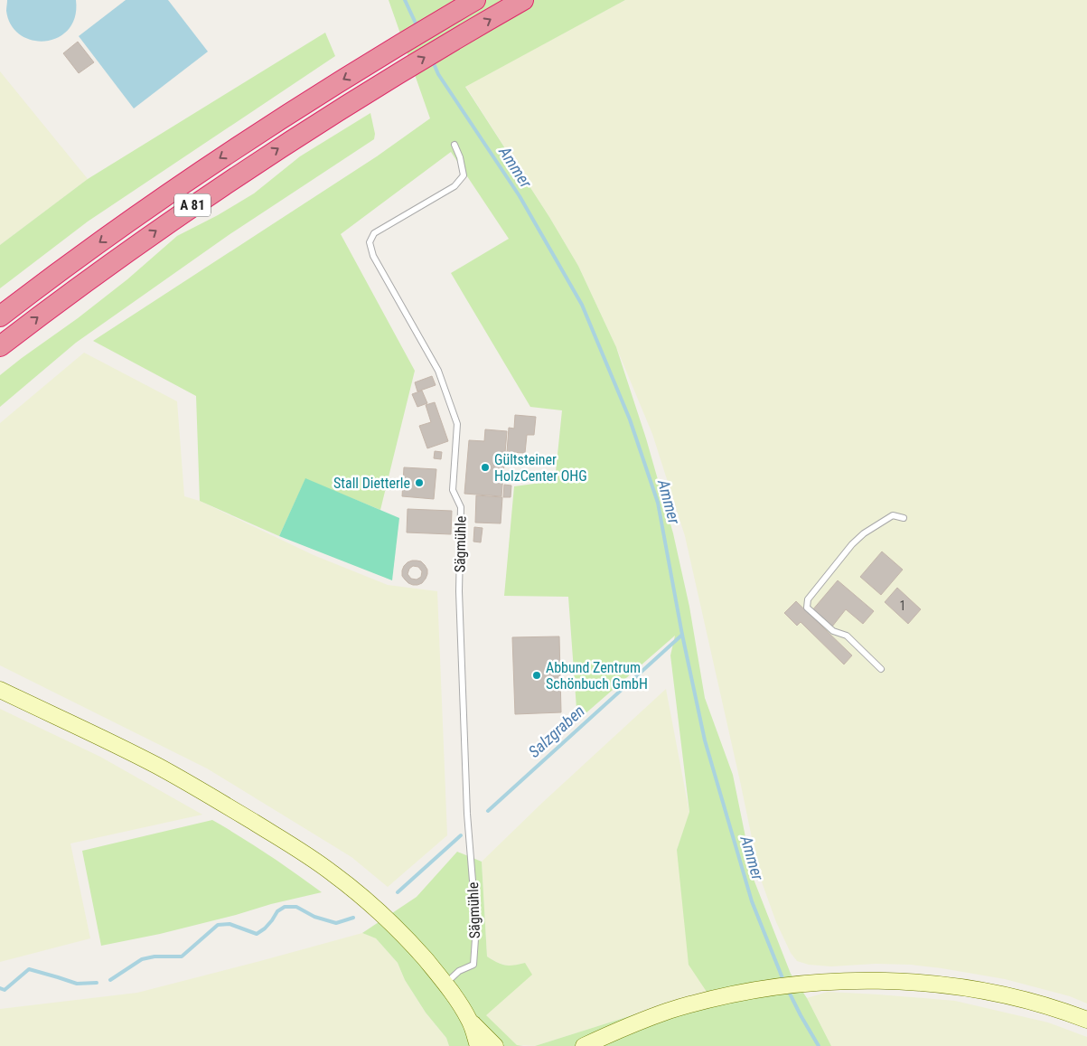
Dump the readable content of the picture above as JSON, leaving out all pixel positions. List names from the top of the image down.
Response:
{
  "streets": {
    "highway": ["A 81"],
    "lane": ["Sägmühle"]
  },
  "water": ["Ammer", "Salzgraben"],
  "places": ["Gültsteiner HolzCenter OHG", "Stall Dietterle", "Abbund Zentrum Schönbuch GmbH"],
  "house_numbers": ["1"]
}
